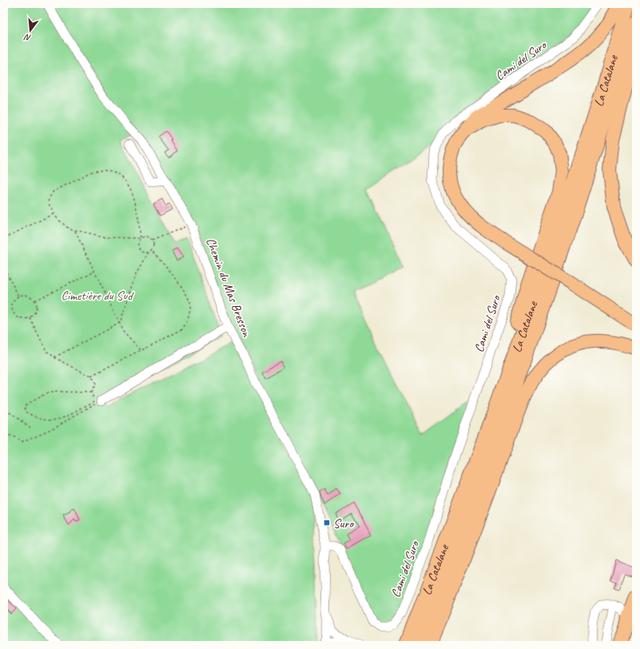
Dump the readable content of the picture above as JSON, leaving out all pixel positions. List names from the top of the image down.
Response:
{
  "streets": {
    "highway": ["La Catalane"],
    "street": ["Cami del Suro", "Chemin du Mas Bresson"]
  },
  "crossings": [
    ["Cami del Suro", "Chemin du Mas Bresson"]
  ],
  "parks": ["Cimetière du Sud"],
  "places": {
    "transit": ["Suro"]
  },
  "north": "bottom"
}
